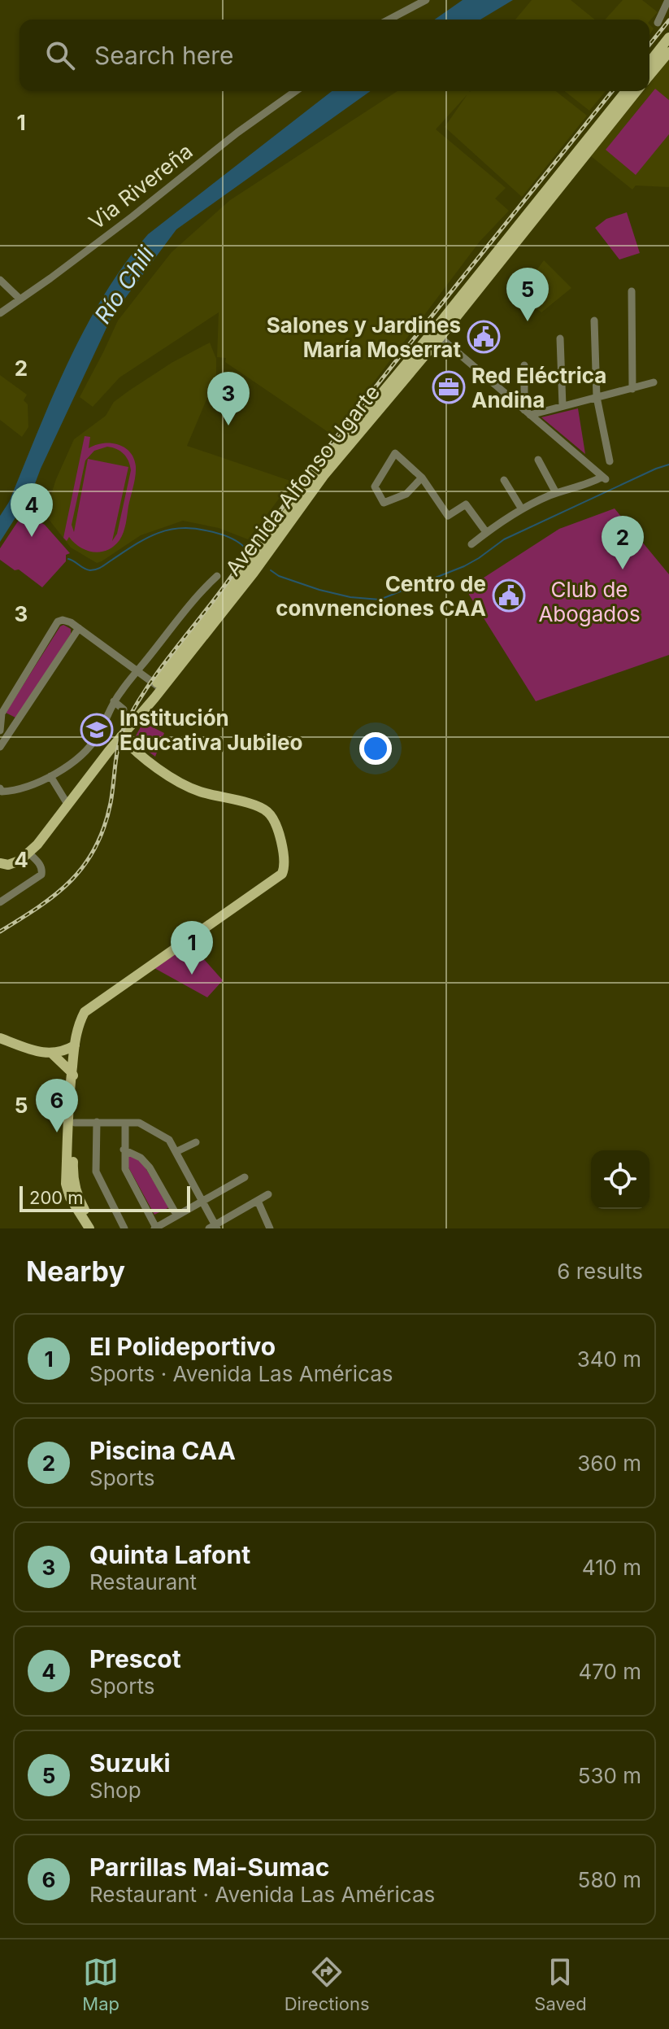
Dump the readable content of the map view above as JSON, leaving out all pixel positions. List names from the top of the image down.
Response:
{
  "streets": {
    "main road": ["Avenida Alfonso Ugarte"],
    "street": ["Via Rivereña"]
  },
  "water": ["Río Chili"],
  "parks": ["Club de Abogados"],
  "places": {
    "public building": ["Salones y Jardines María Moserrat", "Centro de convnenciones CAA"],
    "office": ["Red Eléctrica Andina"],
    "school or university": ["Institución Educativa Jubileo"]
  },
  "scale_bar": "200 m",
  "page": {
    "search": "Search here",
    "pins": [
      "5",
      "3",
      "4",
      "2",
      "1",
      "6"
    ],
    "scale": "200 m",
    "heading": ["Nearby", "6 results"],
    "list": [
      {
        "mark": "1",
        "name": "El Polideportivo",
        "note": "Sports · Avenida Las Américas",
        "value": "340 m"
      },
      {
        "mark": "2",
        "name": "Piscina CAA",
        "note": "Sports",
        "value": "360 m"
      },
      {
        "mark": "3",
        "name": "Quinta Lafont",
        "note": "Restaurant",
        "value": "410 m"
      },
      {
        "mark": "4",
        "name": "Prescot",
        "note": "Sports",
        "value": "470 m"
      },
      {
        "mark": "5",
        "name": "Suzuki",
        "note": "Shop",
        "value": "530 m"
      },
      {
        "mark": "6",
        "name": "Parrillas Mai-Sumac",
        "note": "Restaurant · Avenida Las Américas",
        "value": "580 m"
      }
    ],
    "nav": ["Map", "Directions", "Saved"]
  },
  "grid": {
    "rows": [
      "1",
      "2",
      "3",
      "4",
      "5"
    ]
  }
}
